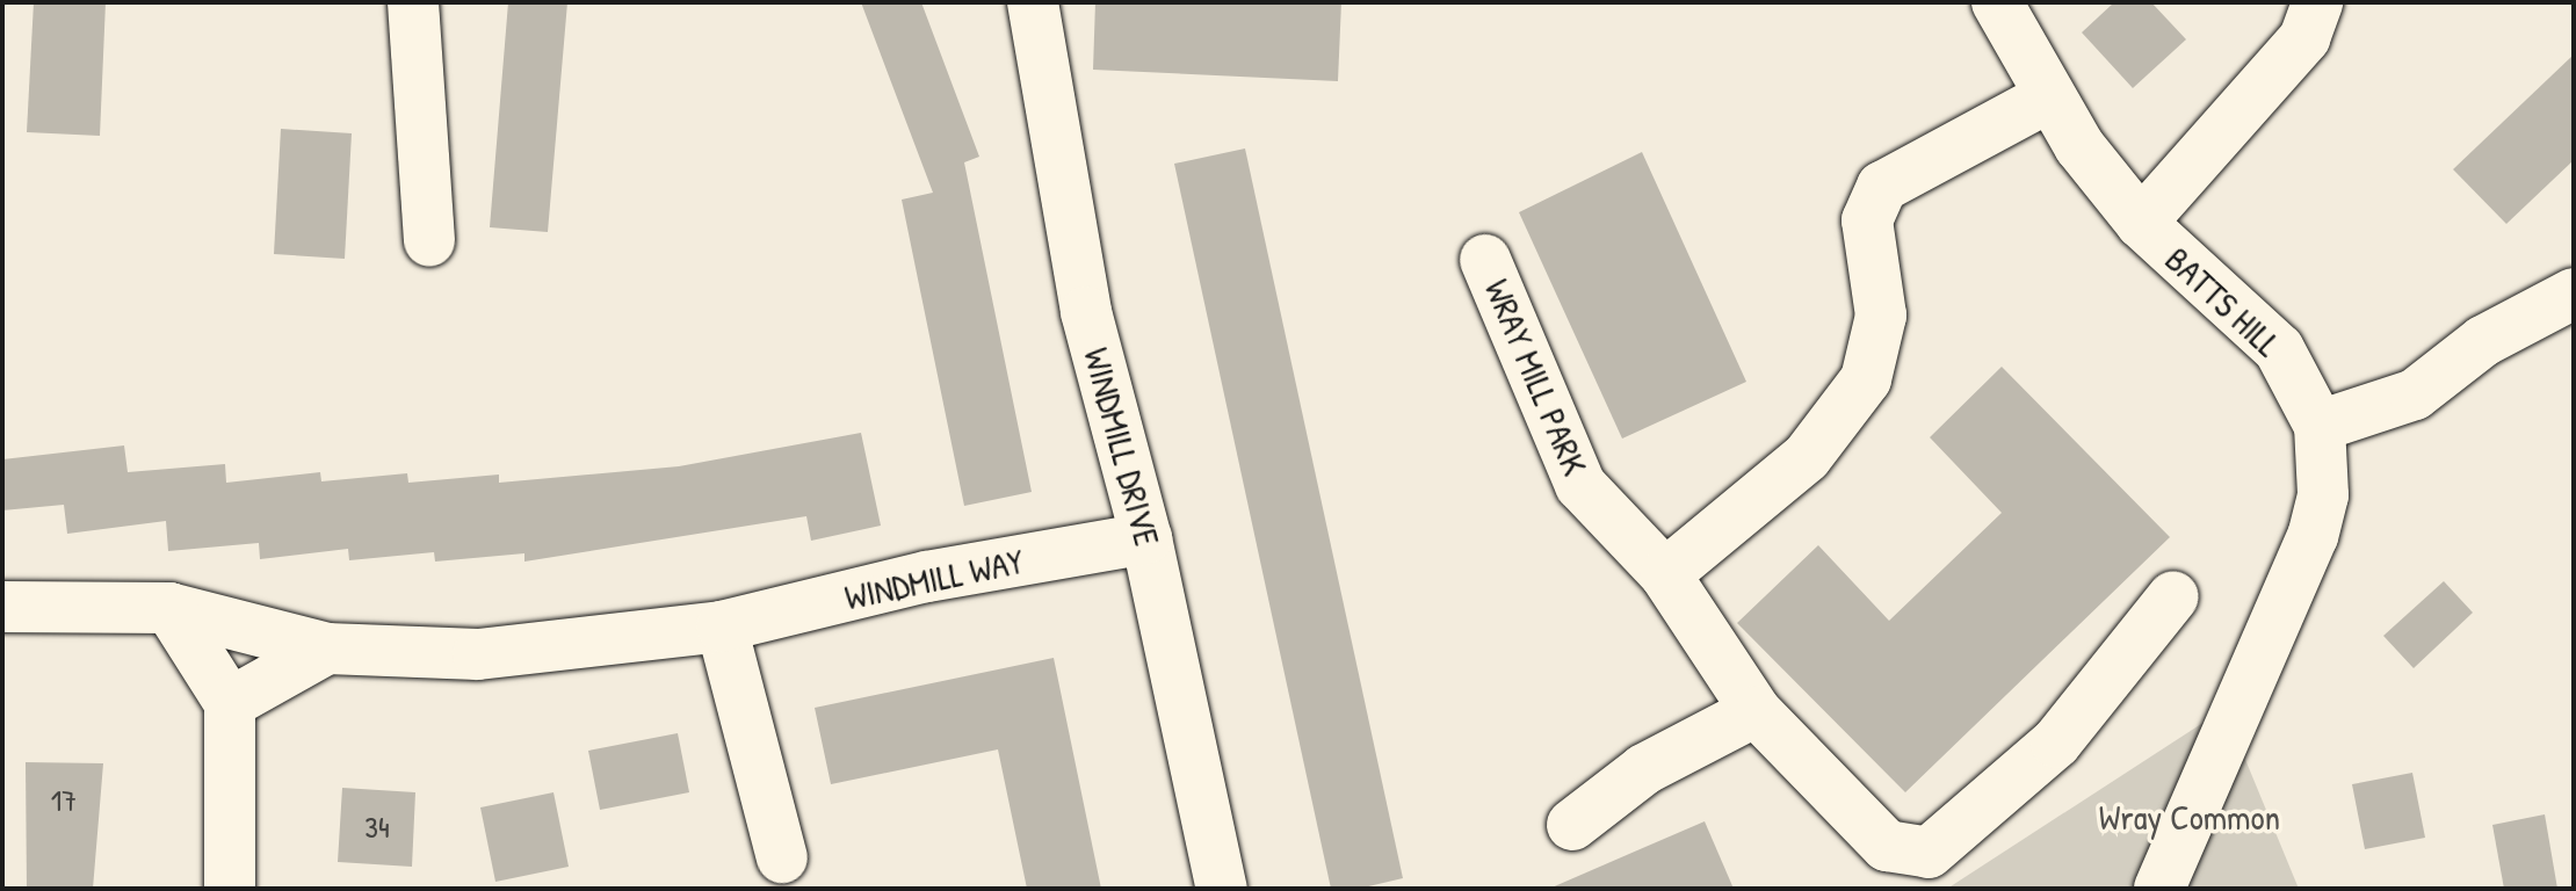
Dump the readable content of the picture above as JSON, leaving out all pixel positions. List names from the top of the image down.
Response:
{
  "streets": {
    "street": [
      "BATTS HILL",
      "WRAY MILL PARK",
      "WINDMILL DRIVE",
      "WINDMILL WAY"
    ]
  },
  "crossings": [
    ["WINDMILL DRIVE", "WINDMILL WAY"]
  ],
  "parks": ["Wray Common"],
  "house_numbers": ["17", "34"]
}
